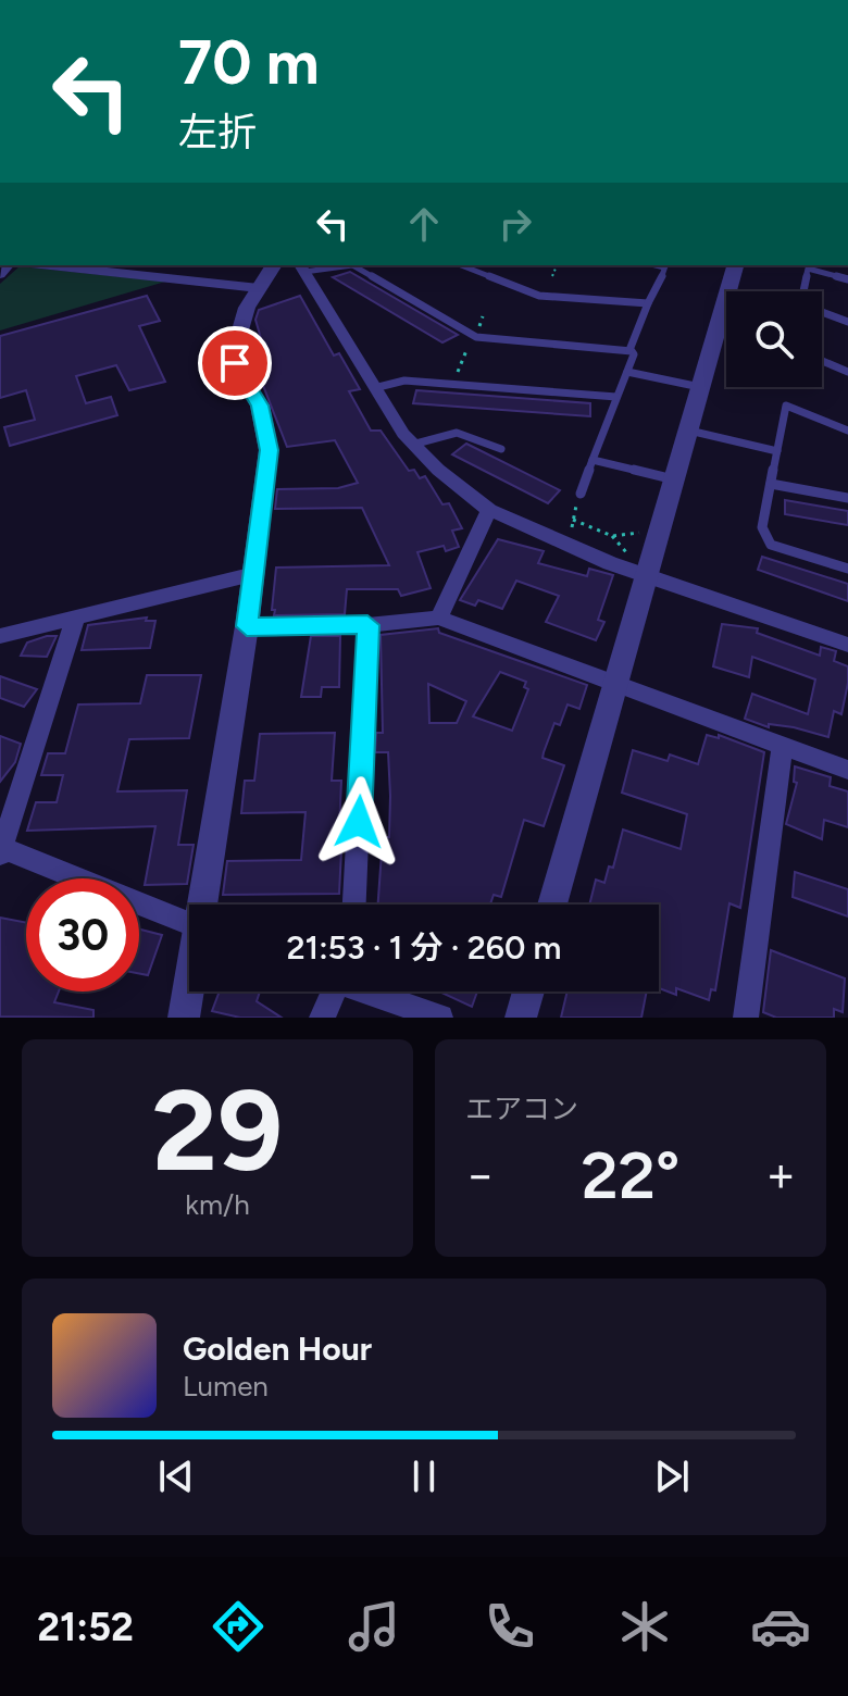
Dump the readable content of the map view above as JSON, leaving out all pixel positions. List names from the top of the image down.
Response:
{
  "page": {
    "turn": ["70 m", "左折"],
    "limit": "30",
    "trip": "21:53 · 1 分 · 260 m",
    "tile": [
      ["29", "km/h"],
      "エアコン"
    ],
    "heat": ["−", "22°", "+"],
    "song": ["Golden Hour", "Lumen"],
    "tabs": "21:52"
  }
}
